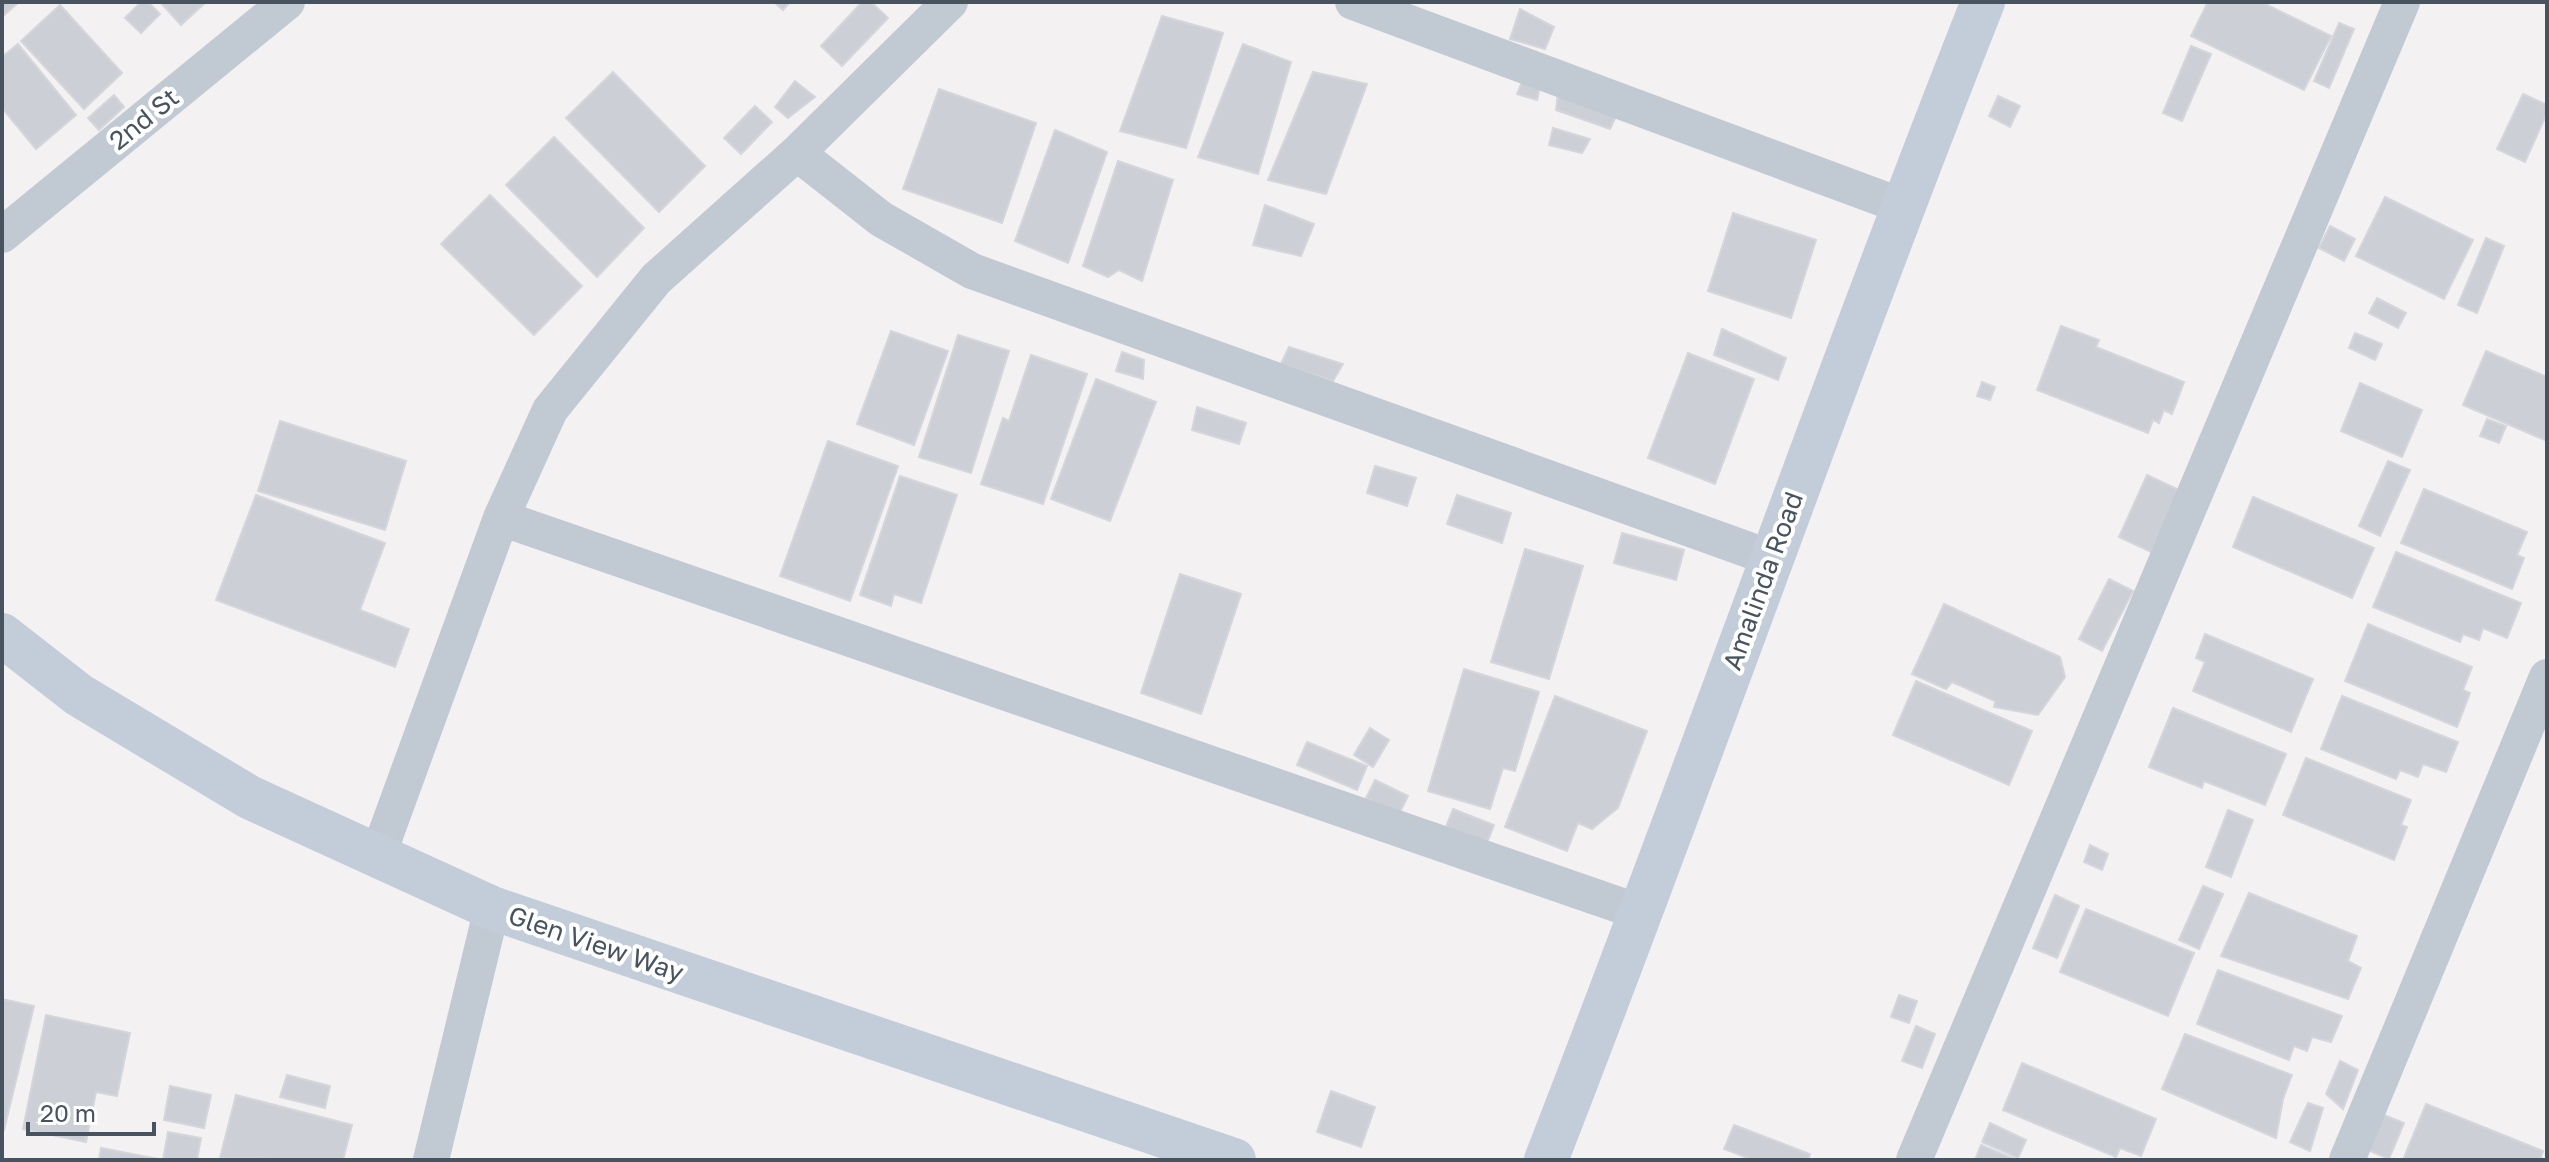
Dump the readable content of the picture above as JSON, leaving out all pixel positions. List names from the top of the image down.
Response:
{
  "streets": {
    "street": ["2nd St", "Amalinda Road", "Glen View Way"]
  },
  "scale_bar": "20 m"
}
